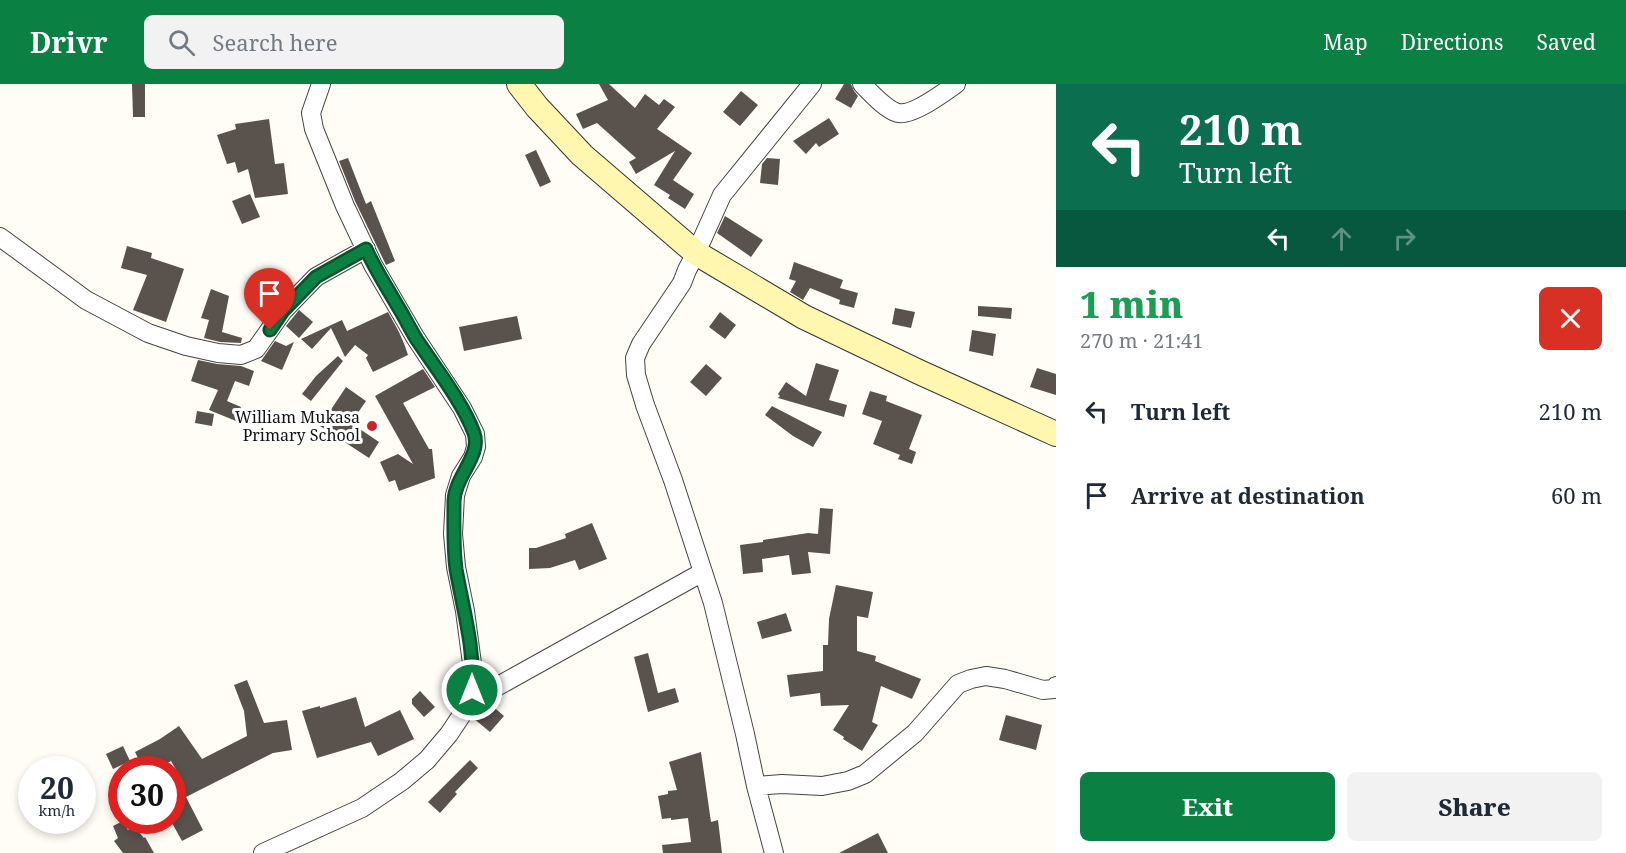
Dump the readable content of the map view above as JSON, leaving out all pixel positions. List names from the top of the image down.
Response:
{
  "places": ["William Mukasa Primary School"],
  "page": {
    "header": "Drivr",
    "search": "Search here",
    "nav": ["Map", "Directions", "Saved"],
    "turn": ["210 m", "Turn left"],
    "heading": ["1 min", "270 m · 21:41"],
    "list": [
      {
        "name": "Turn left",
        "value": "210 m"
      },
      {
        "name": "Arrive at destination",
        "value": "60 m"
      }
    ],
    "speed": "20 km/h",
    "limit": "30",
    "buttons": ["Exit", "Share"]
  }
}
